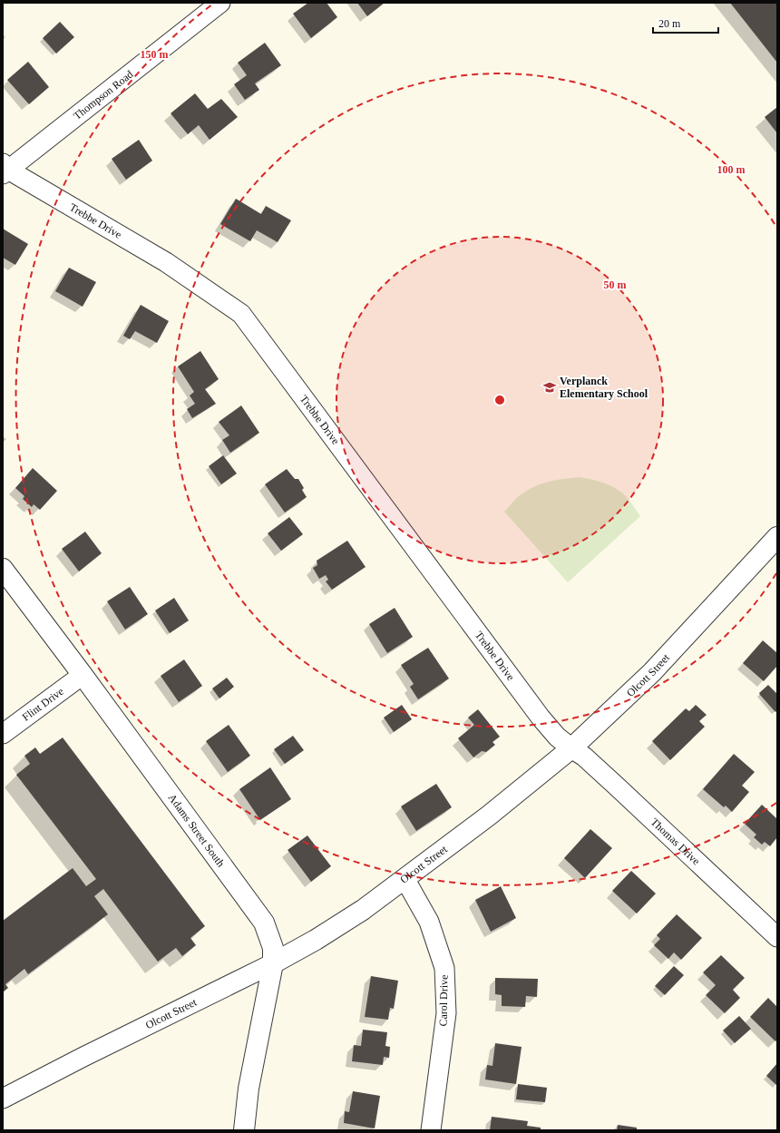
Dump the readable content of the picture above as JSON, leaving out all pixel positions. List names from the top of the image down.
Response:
{
  "streets": {
    "street": [
      "Thompson Road",
      "Trebbe Drive",
      "Olcott Street",
      "Flint Drive",
      "Adams Street South",
      "Thomas Drive",
      "Carol Drive"
    ]
  },
  "crossings": [
    ["Thompson Road", "Trebbe Drive"],
    ["Trebbe Drive", "Olcott Street"],
    ["Trebbe Drive", "Thomas Drive"],
    ["Olcott Street", "Adams Street South"],
    ["Olcott Street", "Thomas Drive"],
    ["Olcott Street", "Carol Drive"],
    ["Flint Drive", "Adams Street South"]
  ],
  "places": {
    "school or university": ["Verplanck Elementary School"]
  },
  "scale_bar": "20 m",
  "rings": ["150 m", "100 m", "50 m"]
}
